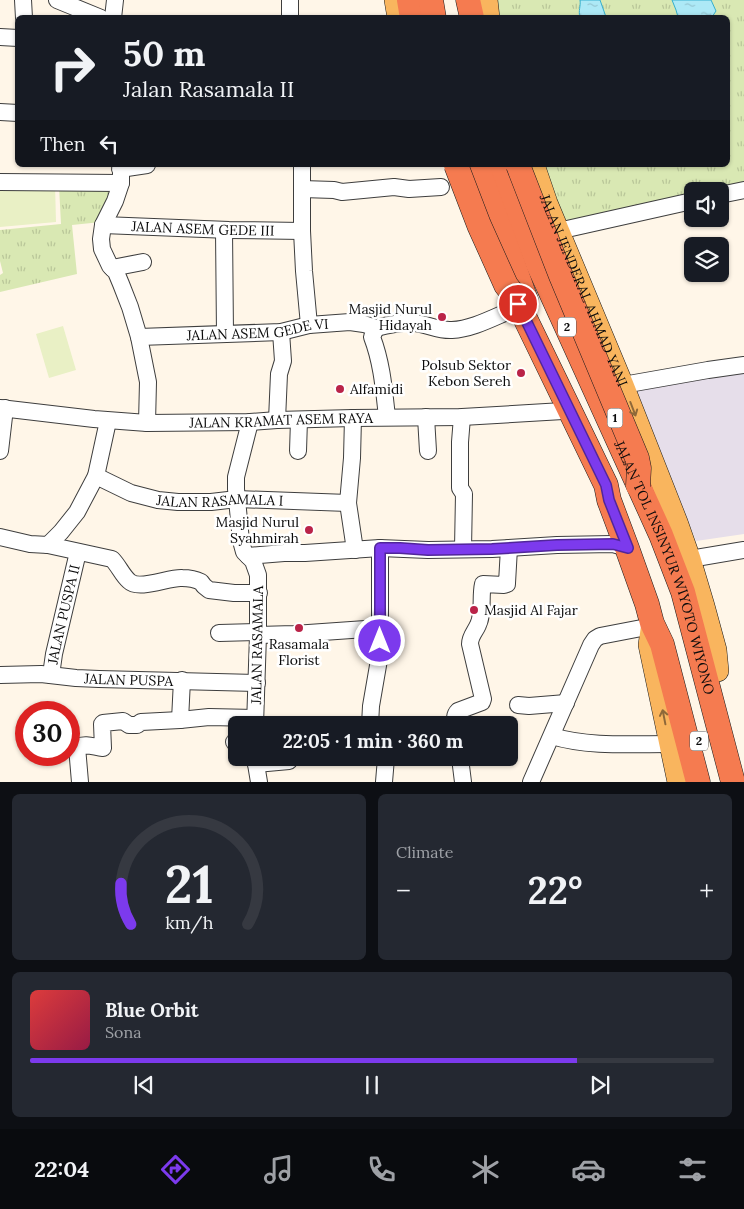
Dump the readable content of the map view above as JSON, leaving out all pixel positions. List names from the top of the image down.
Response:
{
  "streets": {
    "highway": [
      "JALAN JENDERAL AHMAD YANI",
      "2",
      "1",
      "JALAN TOL INSINYUR WIYOTO WIYONO"
    ],
    "street": [
      "JALAN ASEM GEDE III",
      "JALAN ASEM GEDE VI",
      "JALAN KRAMAT ASEM RAYA",
      "JALAN RASAMALA I",
      "JALAN PUSPA II",
      "JALAN RASAMALA",
      "JALAN PUSPA"
    ]
  },
  "crossings": [
    ["JALAN KRAMAT ASEM RAYA", "JALAN RASAMALA"],
    ["JALAN RASAMALA I", "JALAN RASAMALA"],
    ["JALAN PUSPA II", "JALAN PUSPA"],
    ["JALAN RASAMALA", "JALAN PUSPA"]
  ],
  "places": [
    "Masjid Nurul Hidayah",
    "Polsub Sektor Kebon Sereh",
    "Alfamidi",
    "Masjid Nurul Syahmirah",
    "Masjid Al Fajar",
    "Rasamala Florist"
  ],
  "page": {
    "turn": ["50 m", "Jalan Rasamala II"],
    "then": "Then",
    "limit": "30",
    "trip": "22:05 · 1 min · 360 m",
    "tile": "Climate",
    "heat": ["−", "22°", "+"],
    "song": ["Blue Orbit", "Sona"],
    "tabs": "22:04",
    "gauge": ["21", "km/h"]
  }
}
